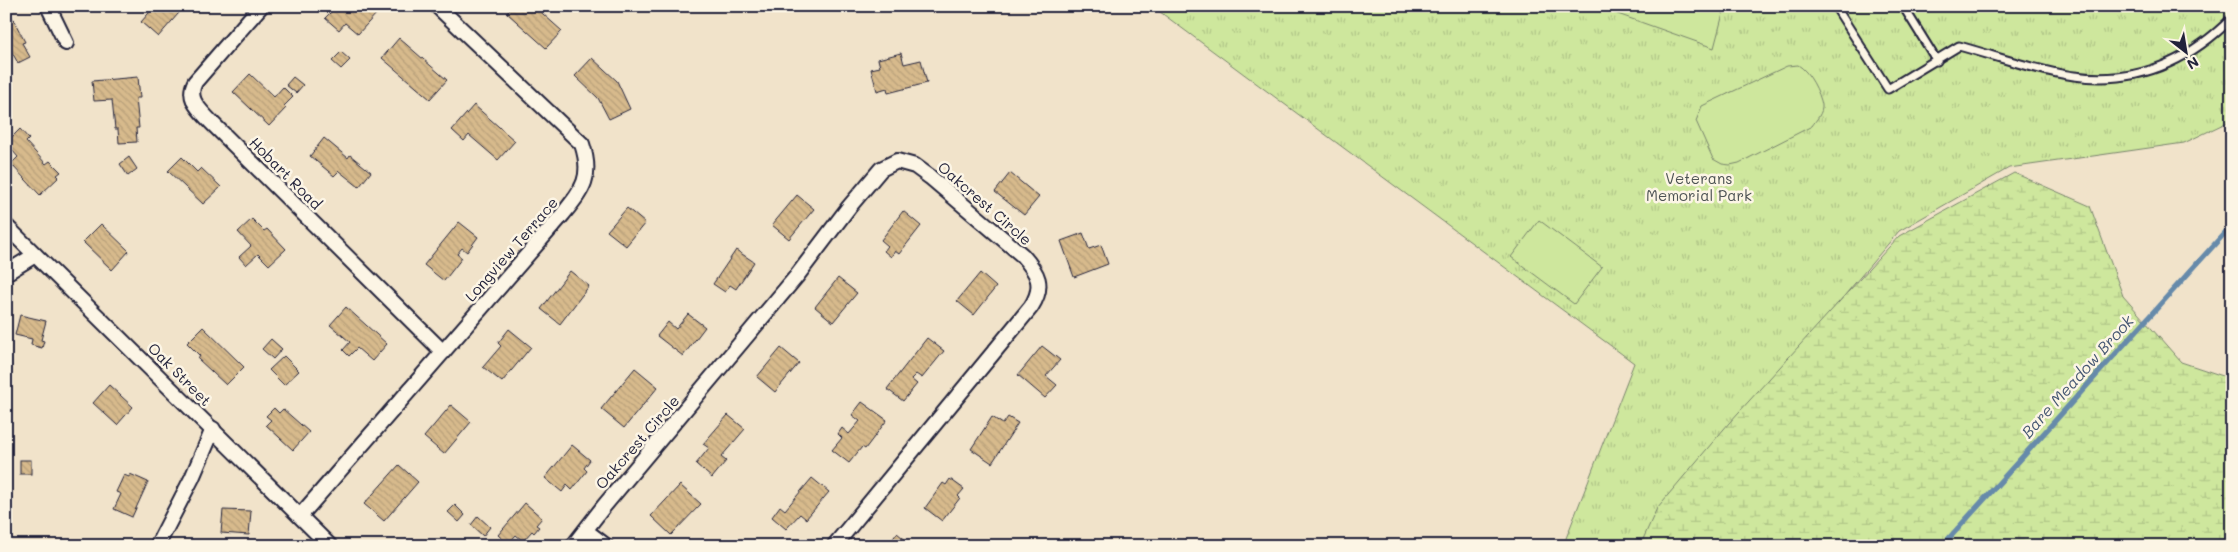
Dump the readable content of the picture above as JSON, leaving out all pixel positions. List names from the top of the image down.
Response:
{
  "streets": {
    "street": [
      "Hobart Road",
      "Oakcrest Circle",
      "Longview Terrace",
      "Oak Street"
    ]
  },
  "crossings": [
    ["Hobart Road", "Longview Terrace"],
    ["Longview Terrace", "Oak Street"]
  ],
  "water": ["Bare Meadow Brook"],
  "parks": ["Veterans Memorial Park"],
  "north": "bottom right"
}
